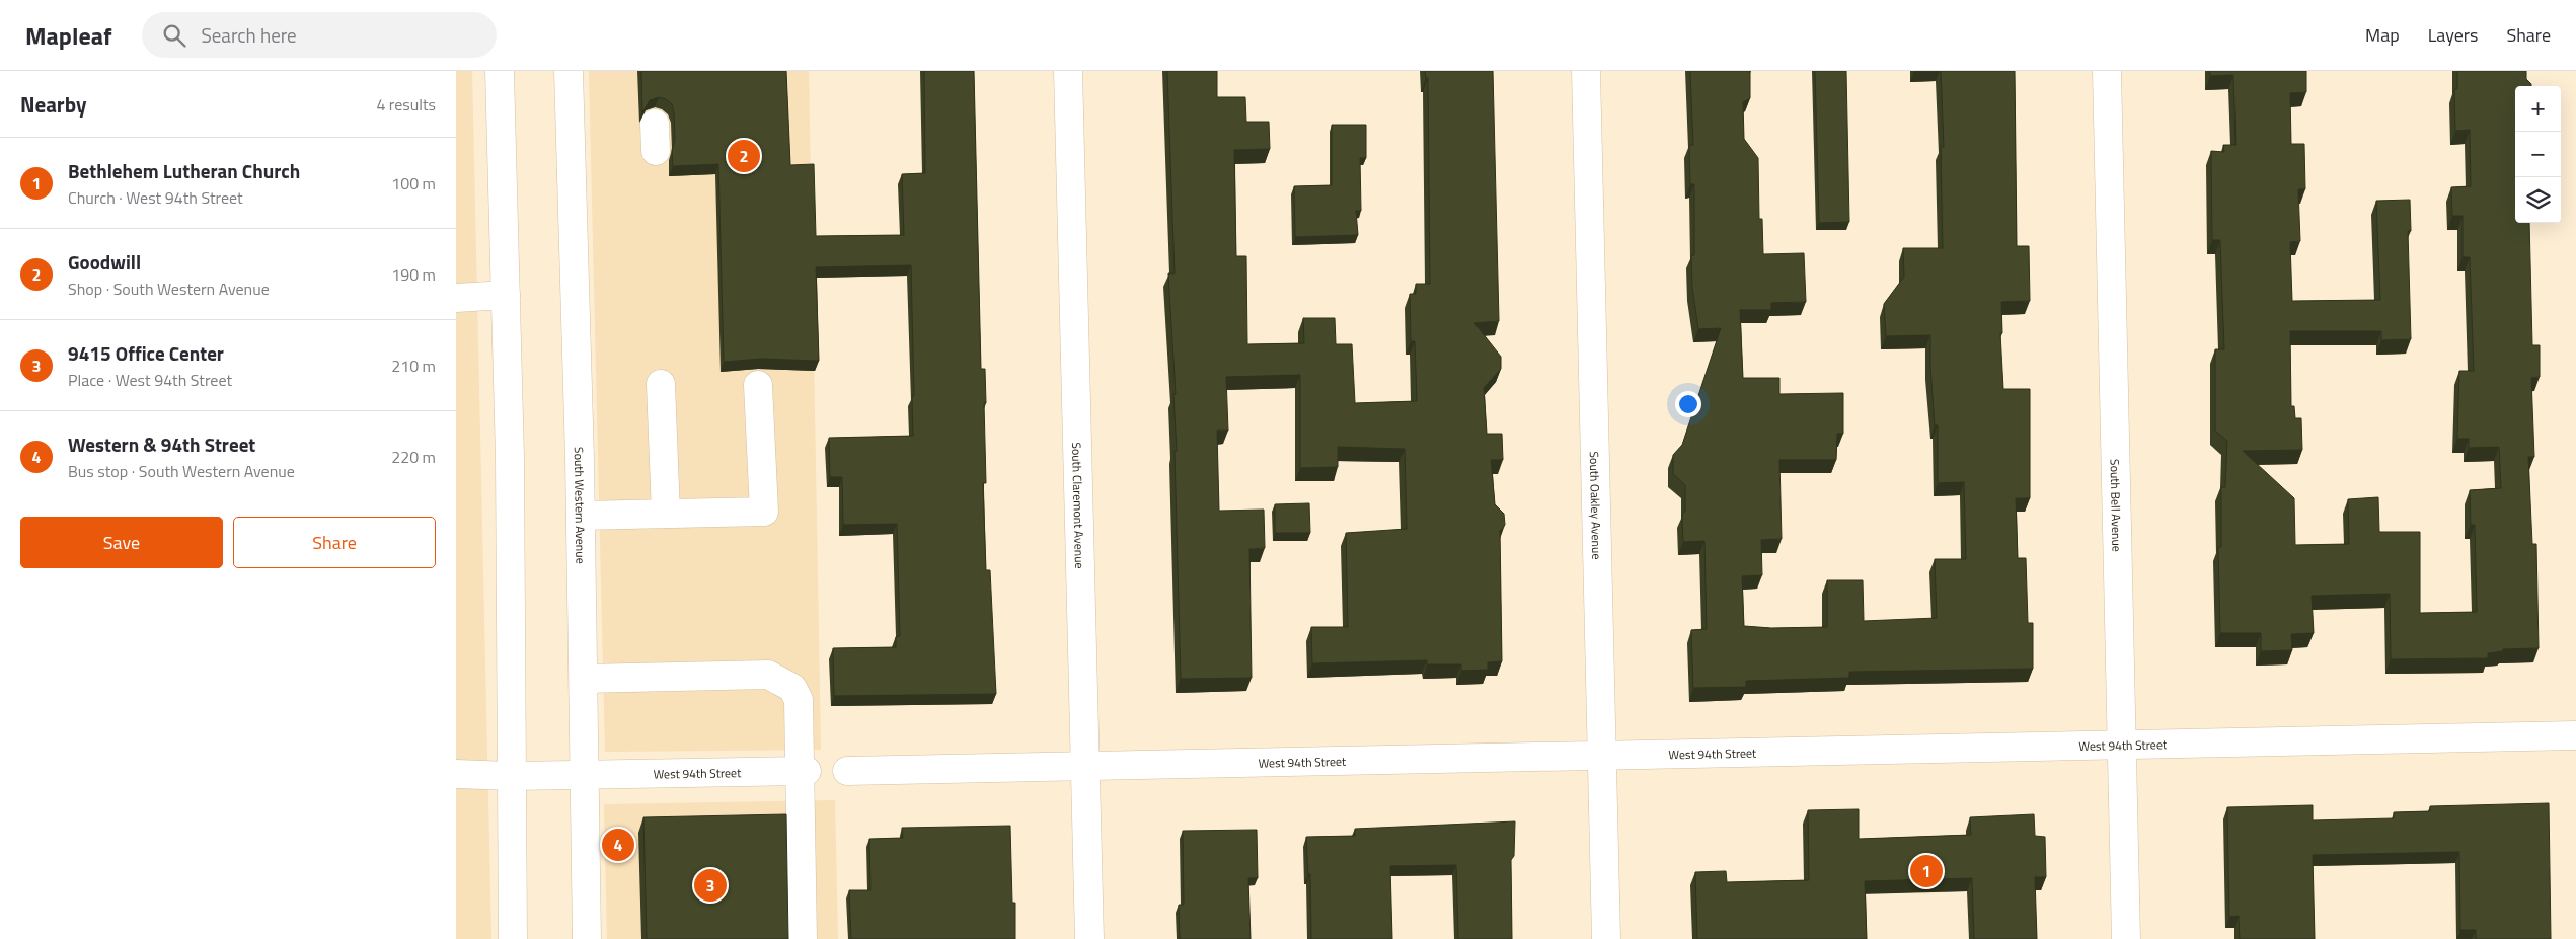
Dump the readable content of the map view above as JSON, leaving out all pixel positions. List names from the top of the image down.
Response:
{
  "streets": {
    "street": [
      "South Western Avenue",
      "South Claremont Avenue",
      "South Oakley Avenue",
      "South Bell Avenue",
      "West 94th Street"
    ]
  },
  "crossings": [
    ["South Western Avenue", "West 94th Street"],
    ["South Claremont Avenue", "West 94th Street"],
    ["South Oakley Avenue", "West 94th Street"],
    ["South Bell Avenue", "West 94th Street"]
  ],
  "page": {
    "header": "Mapleaf",
    "search": "Search here",
    "nav": ["Map", "Layers", "Share"],
    "heading": ["Nearby", "4 results"],
    "map_buttons": ["+", "−"],
    "list": [
      {
        "mark": "1",
        "name": "Bethlehem Lutheran Church",
        "note": "Church · West 94th Street",
        "value": "100 m"
      },
      {
        "mark": "2",
        "name": "Goodwill",
        "note": "Shop · South Western Avenue",
        "value": "190 m"
      },
      {
        "mark": "3",
        "name": "9415 Office Center",
        "note": "Place · West 94th Street",
        "value": "210 m"
      },
      {
        "mark": "4",
        "name": "Western & 94th Street",
        "note": "Bus stop · South Western Avenue",
        "value": "220 m"
      }
    ],
    "pins": [
      "2",
      "4",
      "1",
      "3"
    ],
    "buttons": ["Save", "Share"]
  }
}
